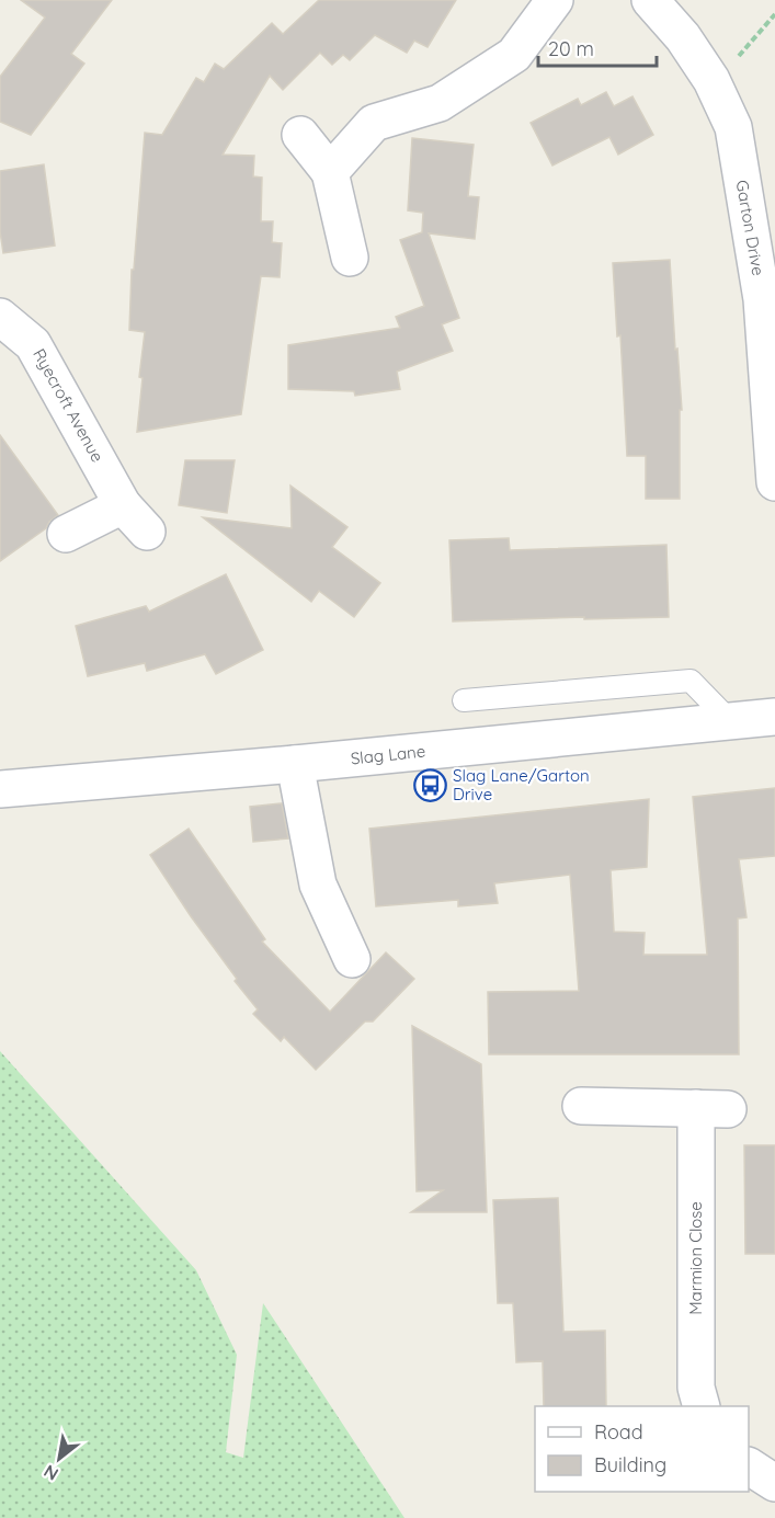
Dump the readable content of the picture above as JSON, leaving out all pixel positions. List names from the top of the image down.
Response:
{
  "streets": {
    "street": [
      "Garton Drive",
      "Ryecroft Avenue",
      "Slag Lane",
      "Marmion Close"
    ]
  },
  "places": {
    "bus stop": ["Slag Lane/Garton Drive"]
  },
  "legend": ["Road", "Building"],
  "scale_bar": "20 m",
  "north": "bottom left"
}
